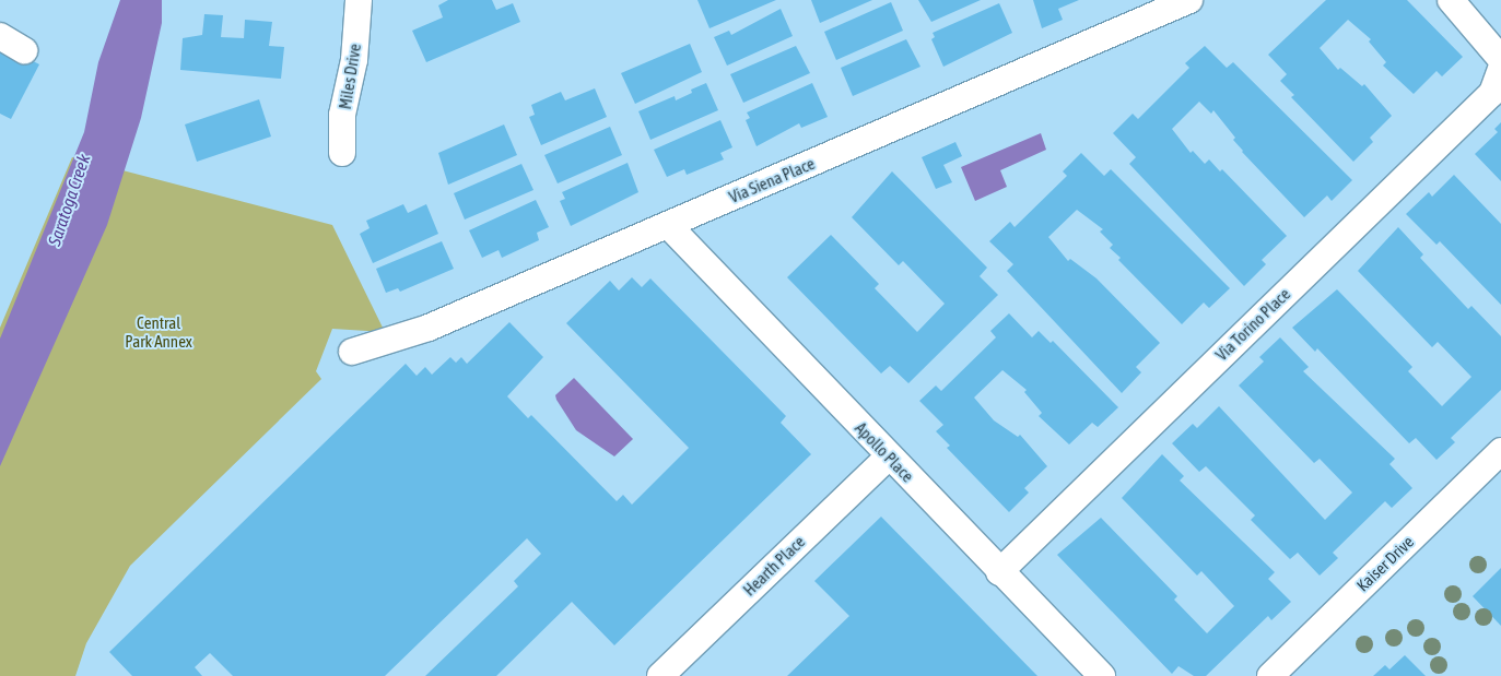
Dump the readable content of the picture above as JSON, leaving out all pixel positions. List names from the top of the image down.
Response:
{
  "streets": {
    "street": [
      "Miles Drive",
      "Via Siena Place",
      "Via Torino Place",
      "Apollo Place",
      "Kaiser Drive",
      "Hearth Place"
    ]
  },
  "crossings": [
    ["Via Siena Place", "Apollo Place"],
    ["Via Torino Place", "Apollo Place"],
    ["Apollo Place", "Hearth Place"]
  ],
  "water": ["Saratoga Creek"],
  "parks": ["Central Park Annex"]
}
